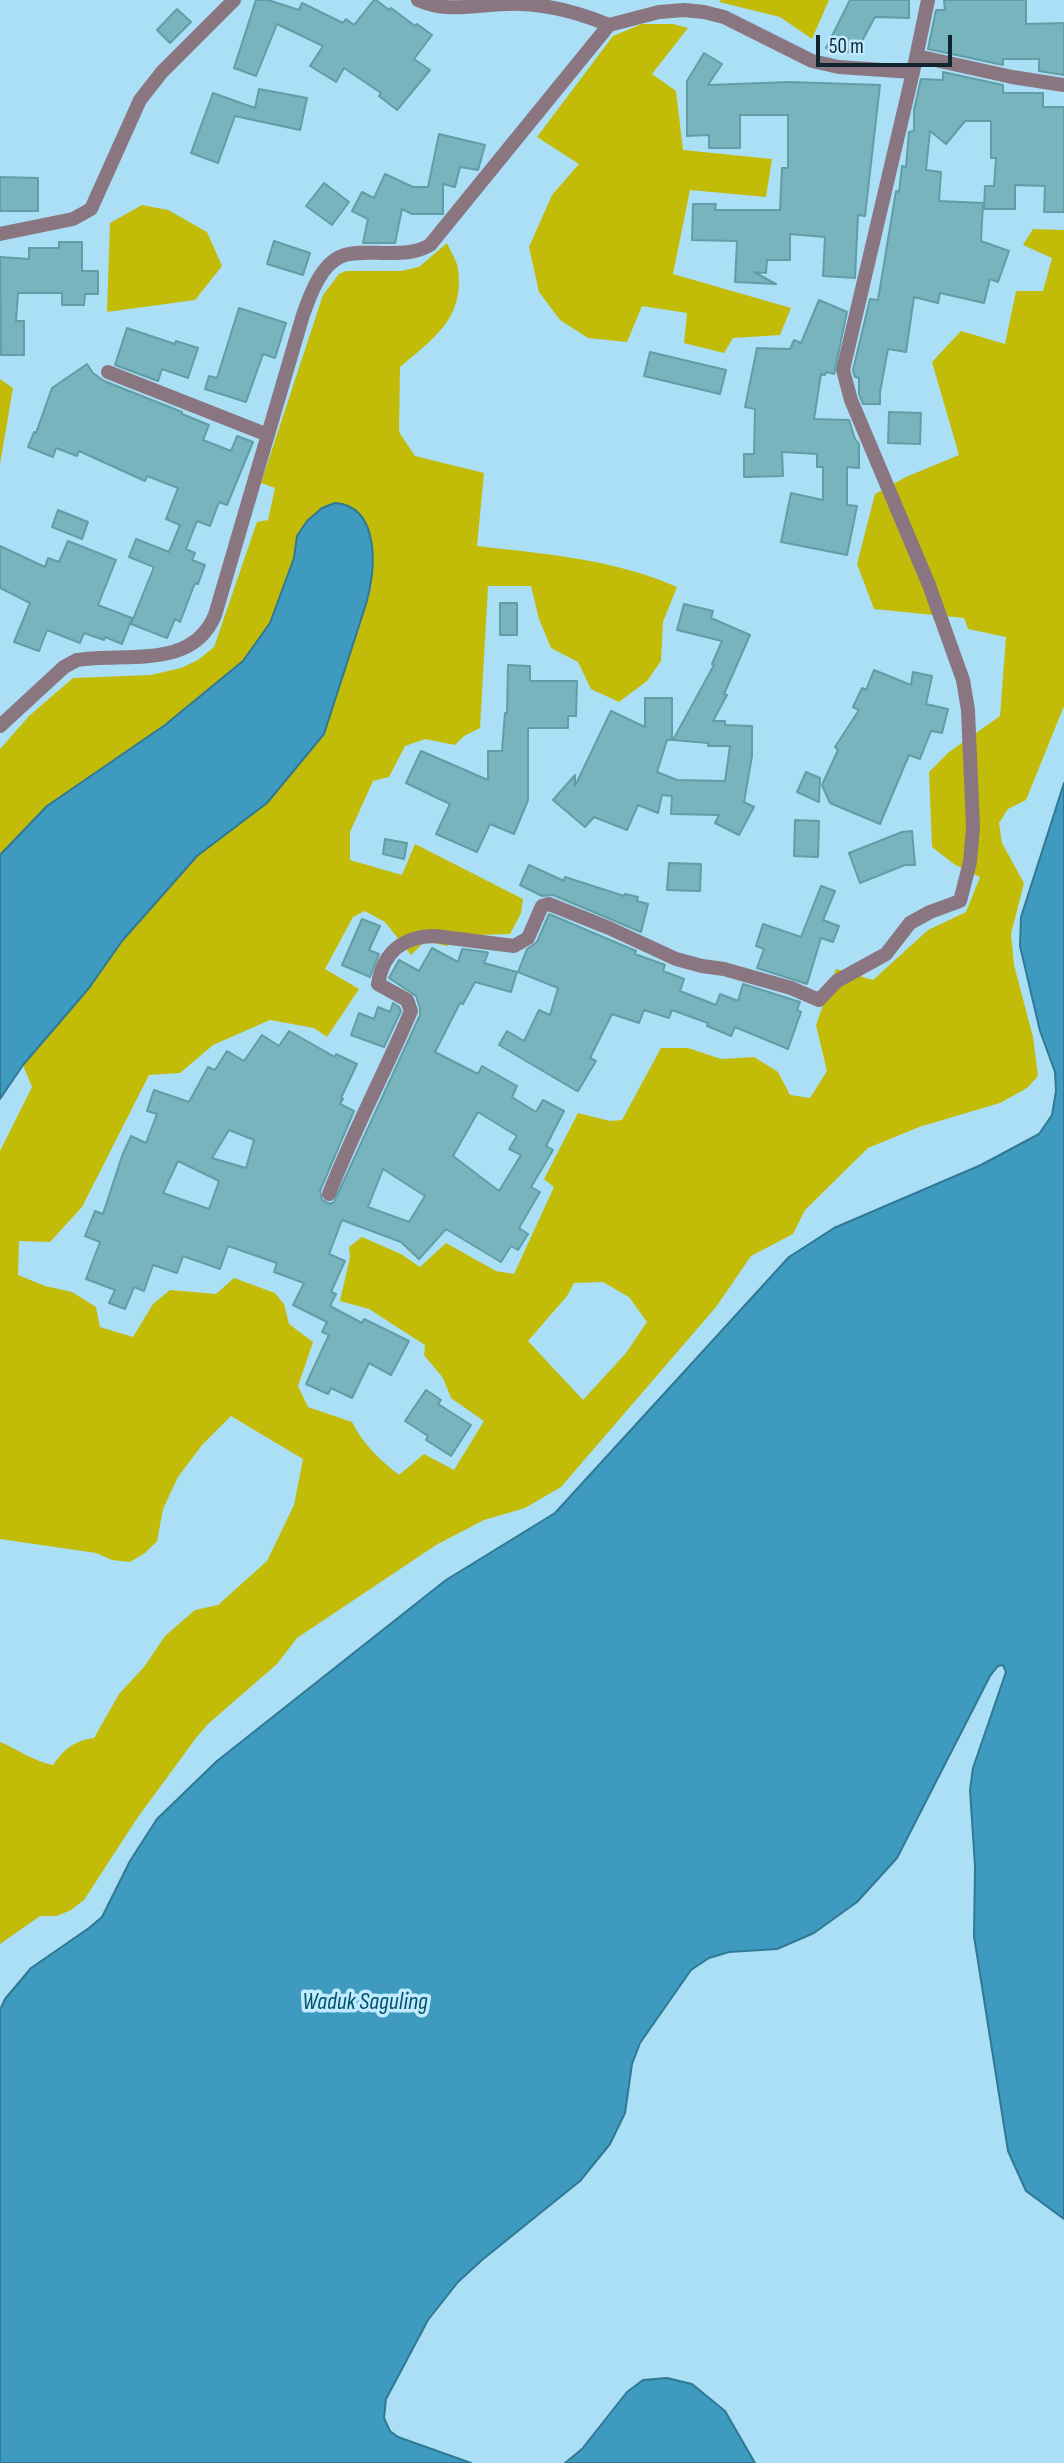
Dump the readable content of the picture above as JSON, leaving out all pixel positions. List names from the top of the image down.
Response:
{
  "water": ["Waduk Saguling"],
  "scale_bar": "50 m"
}
